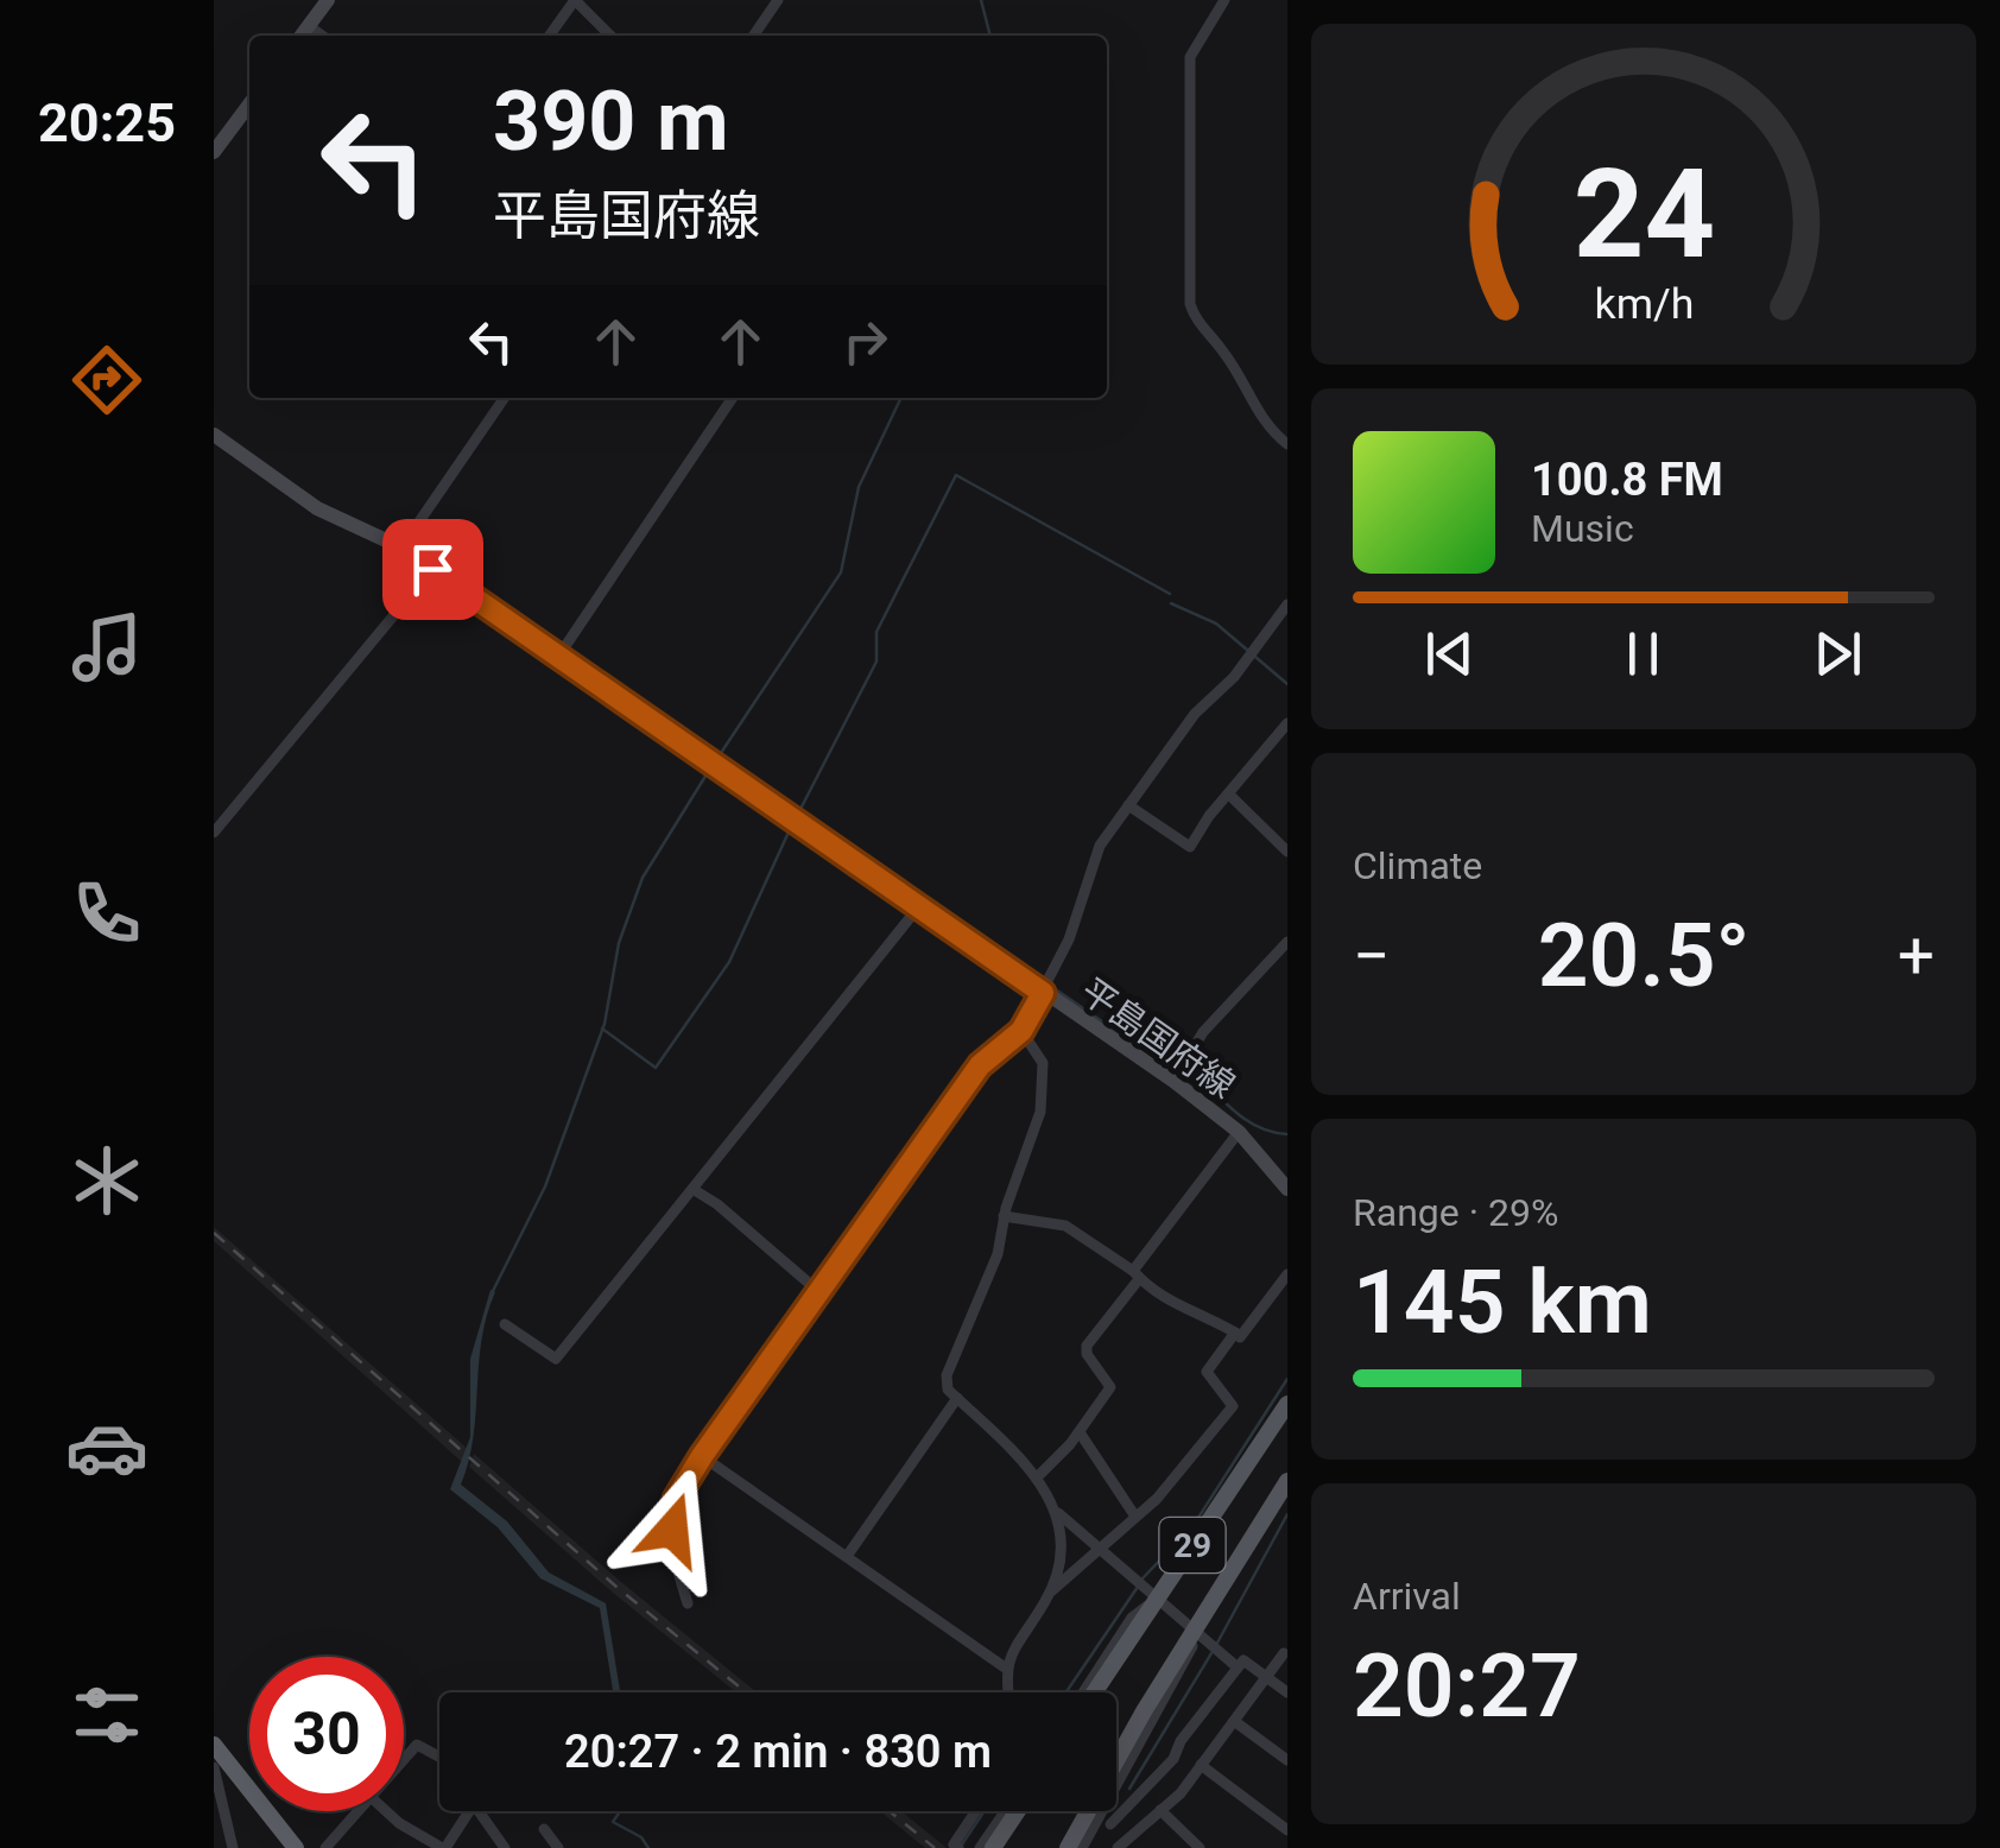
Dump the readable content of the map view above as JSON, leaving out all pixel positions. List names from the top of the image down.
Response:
{
  "streets": {
    "main road": ["平島国府線", "29"]
  },
  "page": {
    "tabs": "20:25",
    "turn": ["390 m", "平島国府線"],
    "song": ["100.8 FM", "Music"],
    "tile": [
      "Climate",
      ["Range · 29%", "145 km"],
      ["Arrival", "20:27"]
    ],
    "heat": ["−", "20.5°", "+"],
    "limit": "30",
    "trip": "20:27 · 2 min · 830 m",
    "gauge": ["24", "km/h"]
  }
}
